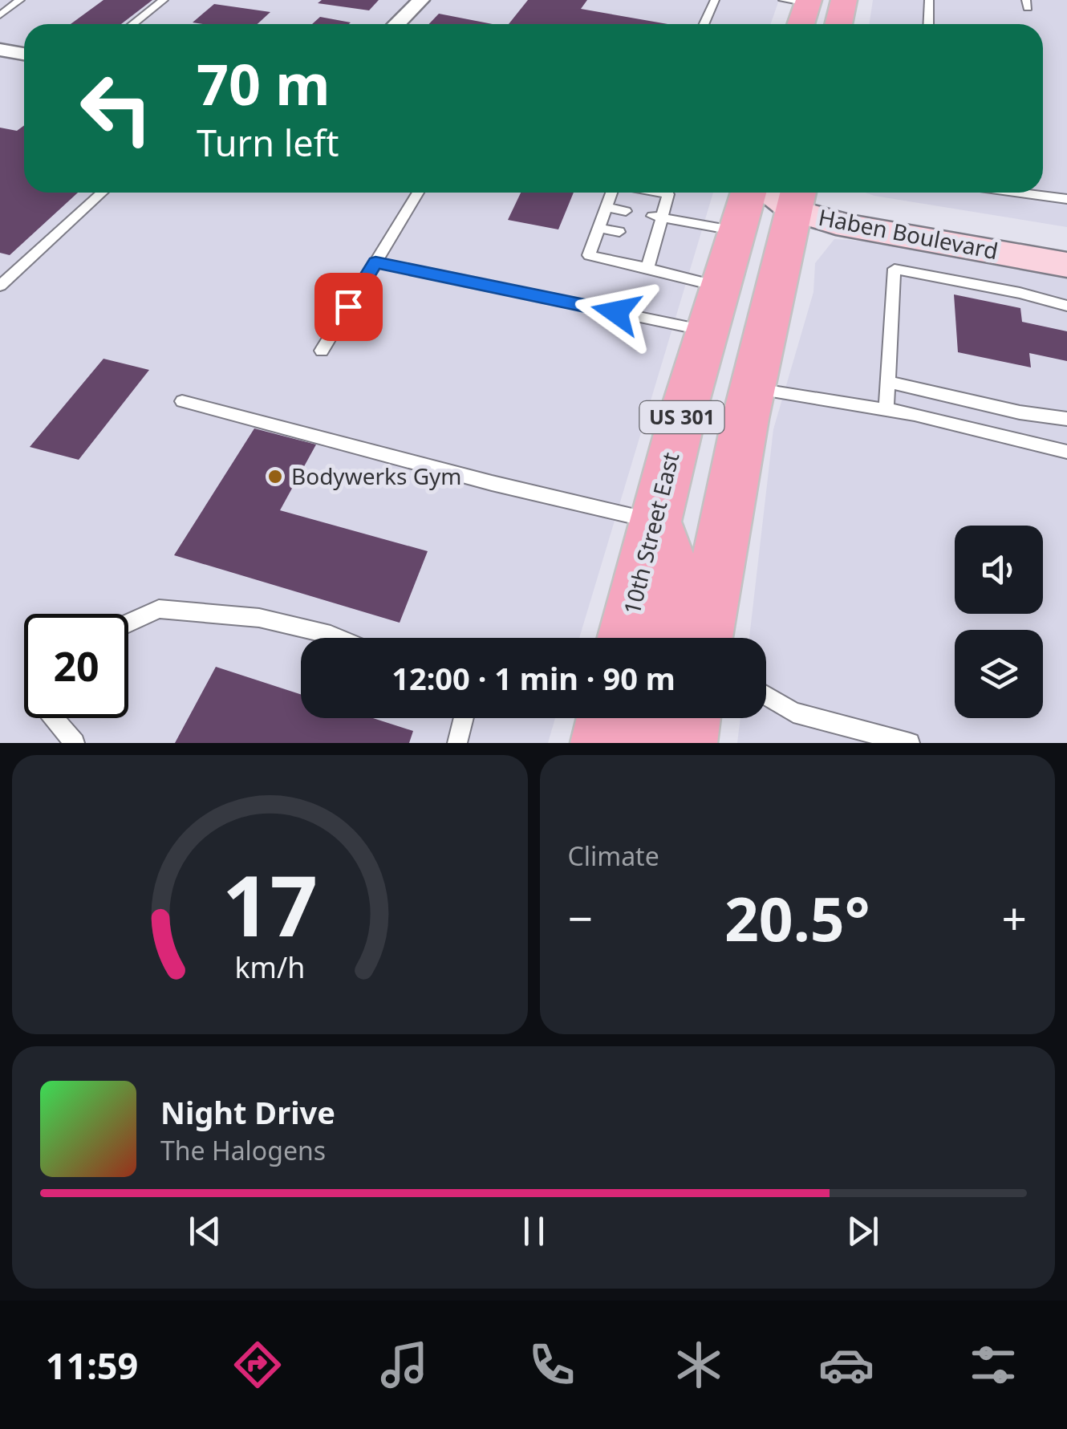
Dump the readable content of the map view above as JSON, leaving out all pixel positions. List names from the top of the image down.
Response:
{
  "streets": {
    "main road": ["US 301", "10th Street East"],
    "street": ["Haben Boulevard"]
  },
  "places": ["Bodywerks Gym"],
  "page": {
    "turn": ["70 m", "Turn left"],
    "limit": "20",
    "trip": "12:00 · 1 min · 90 m",
    "tile": "Climate",
    "heat": ["−", "20.5°", "+"],
    "song": ["Night Drive", "The Halogens"],
    "tabs": "11:59",
    "gauge": ["17", "km/h"]
  }
}
